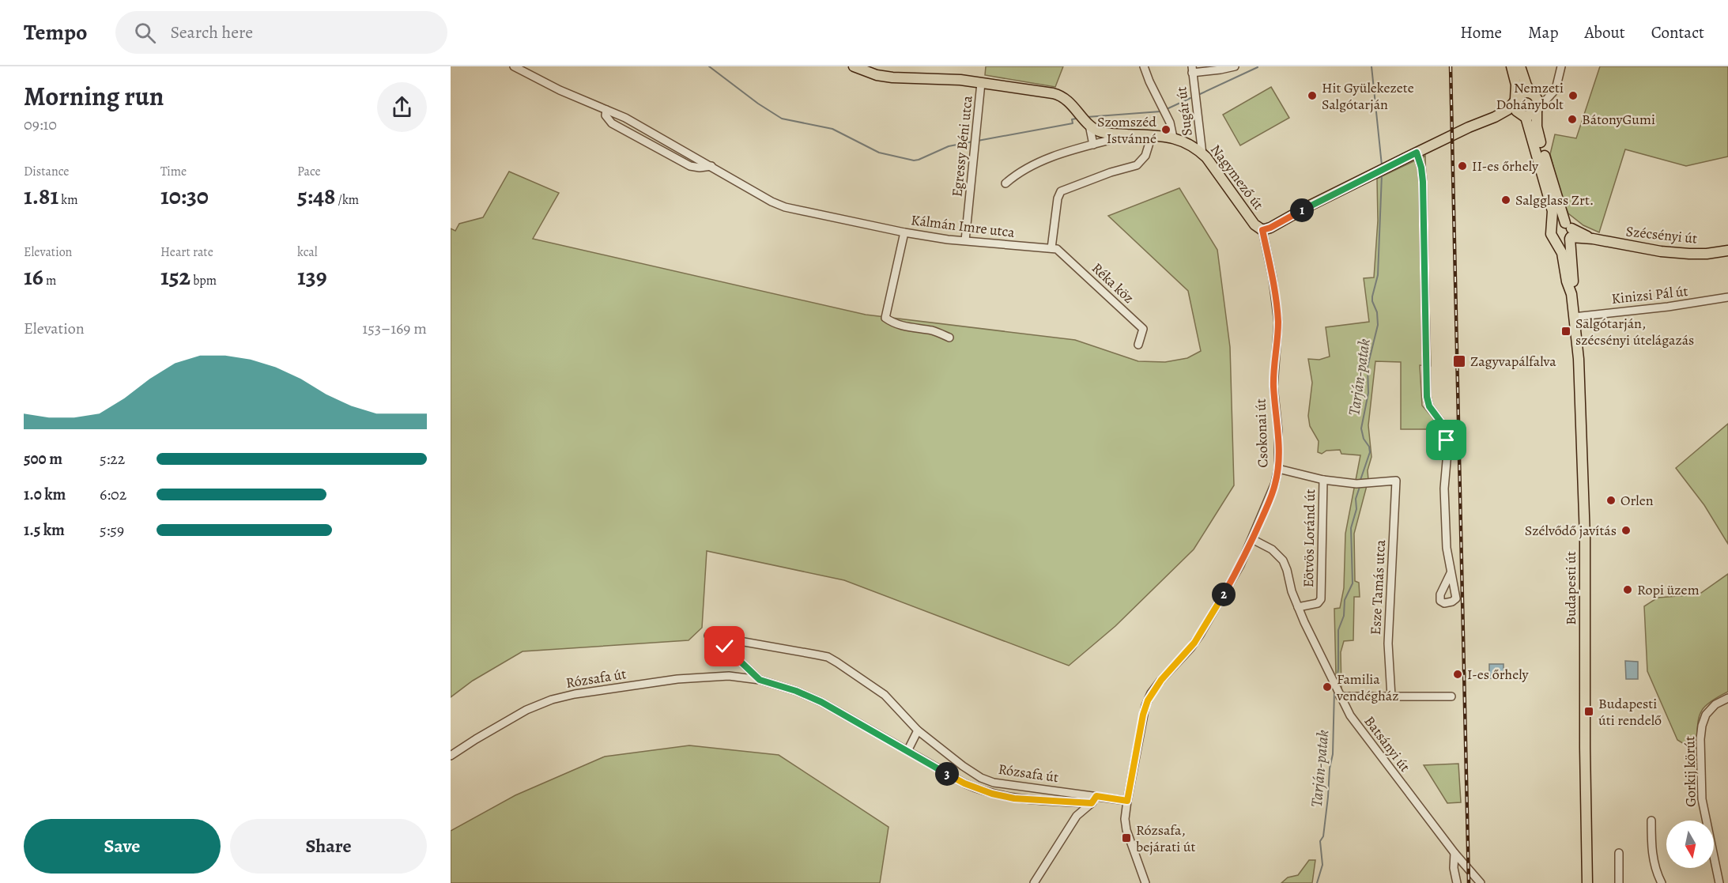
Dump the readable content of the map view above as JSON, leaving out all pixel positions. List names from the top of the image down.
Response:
{
  "streets": {
    "main road": ["Nagymező út", "Szécsényi út", "Budapesti út"],
    "street": [
      "Sugár út",
      "Egressy Béni utca",
      "Kálmán Imre utca",
      "Réka köz",
      "Kinizsi Pál út",
      "Csokonai út",
      "Eötvös Loránd út",
      "Esze Tamás utca",
      "Rózsafa út",
      "Batsányi út",
      "Gorkij körút"
    ]
  },
  "crossings": [
    ["Sugár út", "Nagymező út"],
    ["Egressy Béni utca", "Nagymező út"],
    ["Egressy Béni utca", "Kálmán Imre utca"],
    ["Nagymező út", "Csokonai út"],
    ["Kálmán Imre utca", "Réka köz"],
    ["Szécsényi út", "Budapesti út"],
    ["Kinizsi Pál út", "Budapesti út"],
    ["Csokonai út", "Rózsafa út"],
    ["Csokonai út", "Batsányi út"],
    ["Eötvös Loránd út", "Esze Tamás utca"],
    ["Eötvös Loránd út", "Batsányi út"]
  ],
  "water": ["Tarján-patak"],
  "places": {
    "other": [
      "Hit Gyülekezete Salgótarján",
      "Nemzeti Dohánybolt",
      "BátonyGumi",
      "Szomszéd Istvánné",
      "II-es őrhely",
      "Salgglass Zrt.",
      "Orlen",
      "Szélvődő javítás",
      "Ropi üzem",
      "I-es őrhely",
      "Familia vendégház"
    ],
    "transit": [
      "Salgótarján, szécsényi útelágazás",
      "Zagyvapálfalva",
      "Budapesti úti rendelő",
      "Rózsafa, bejárati út"
    ]
  },
  "north": "bottom",
  "page": {
    "header": "Tempo",
    "search": "Search here",
    "nav": [
      "Home",
      "Map",
      "About",
      "Contact"
    ],
    "heading": ["Morning run", "09:10"],
    "stats": [
      ["Distance", "1.81 km"],
      ["Time", "10:30"],
      ["Pace", "5:48 /km"],
      ["Elevation", "16 m"],
      ["Heart rate", "152 bpm"],
      ["kcal", "139"]
    ],
    "pins": ["1", "2", "3"],
    "chart": ["Elevation", "153–169 m"],
    "list": [
      {
        "name": "500 m",
        "note": "5:22"
      },
      {
        "name": "1.0 km",
        "note": "6:02"
      },
      {
        "name": "1.5 km",
        "note": "5:59"
      }
    ],
    "buttons": ["Save", "Share"]
  }
}
